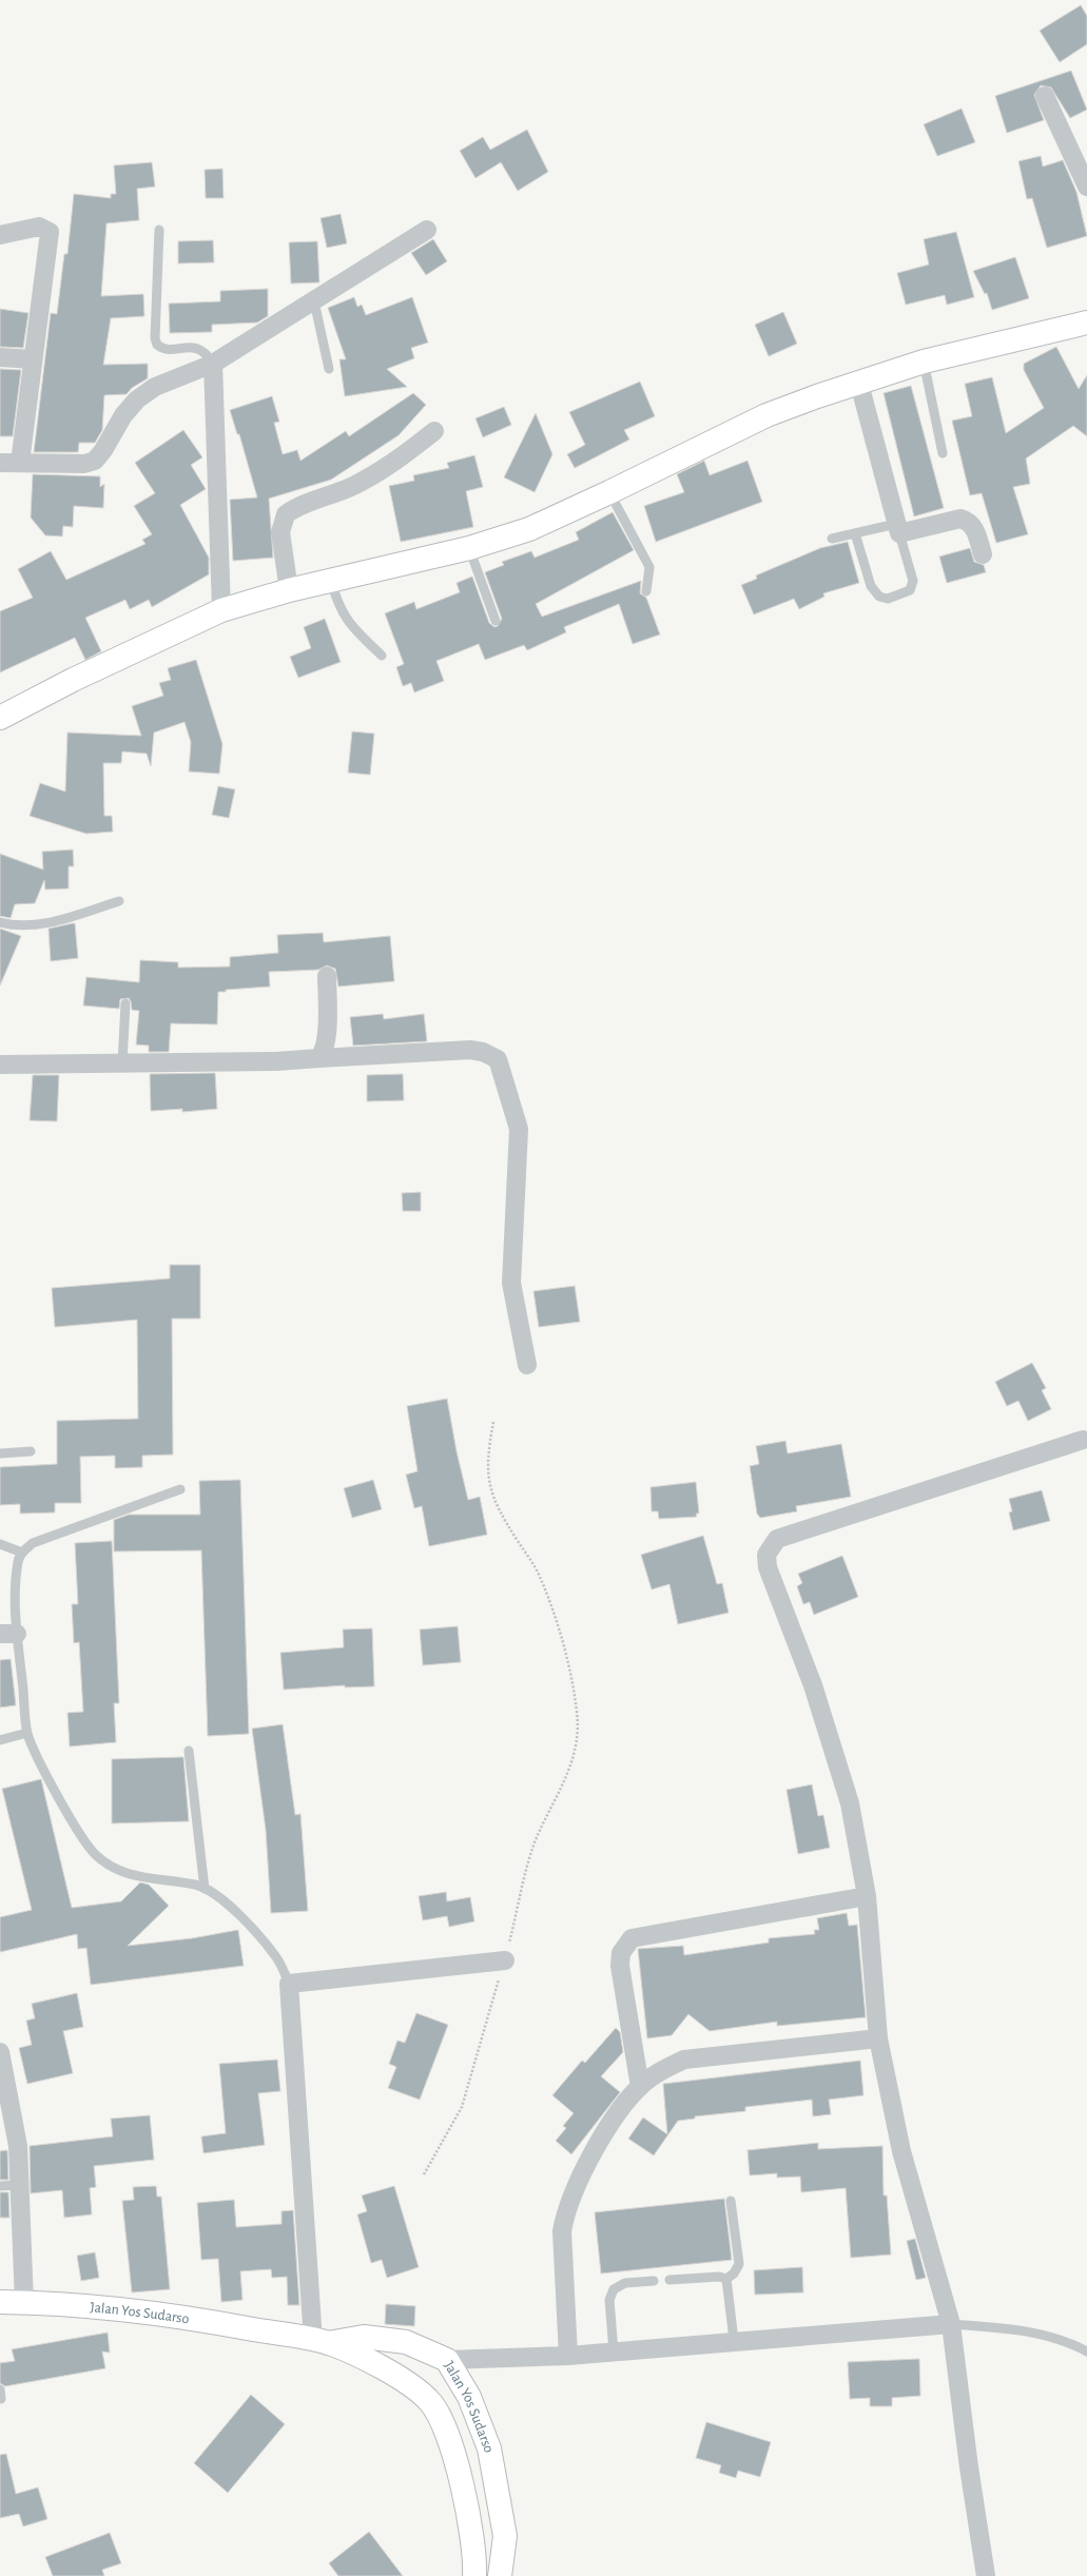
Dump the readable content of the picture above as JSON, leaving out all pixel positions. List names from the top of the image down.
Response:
{
  "streets": {
    "main road": ["Jalan Yos Sudarso"]
  }
}
